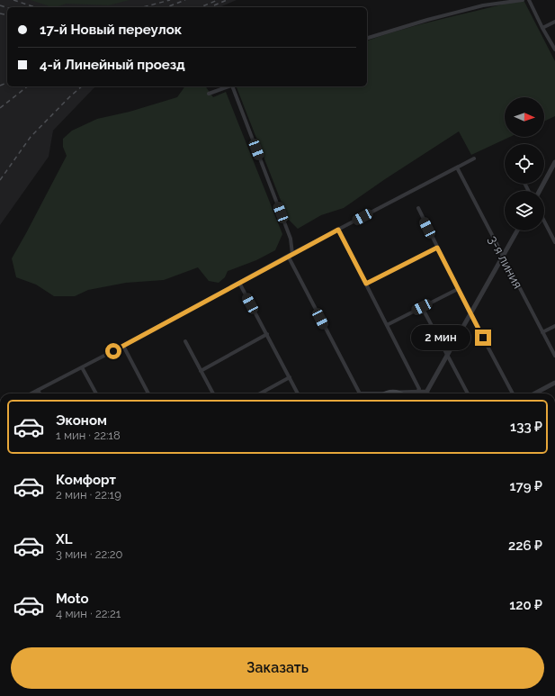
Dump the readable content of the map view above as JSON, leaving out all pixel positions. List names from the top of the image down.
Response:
{
  "streets": {
    "street": ["3-я линия"]
  },
  "north": "right",
  "page": {
    "banner": ["17-й Новый переулок", "4-й Линейный проезд"],
    "bubble": "2 мин",
    "list": [
      {
        "name": "Эконом",
        "note": "1 мин · 22:18",
        "value": "133 ₽"
      },
      {
        "name": "Комфорт",
        "note": "2 мин · 22:19",
        "value": "179 ₽"
      },
      {
        "name": "XL",
        "note": "3 мин · 22:20",
        "value": "226 ₽"
      },
      {
        "name": "Moto",
        "note": "4 мин · 22:21",
        "value": "120 ₽"
      }
    ],
    "buttons": "Заказать"
  }
}
